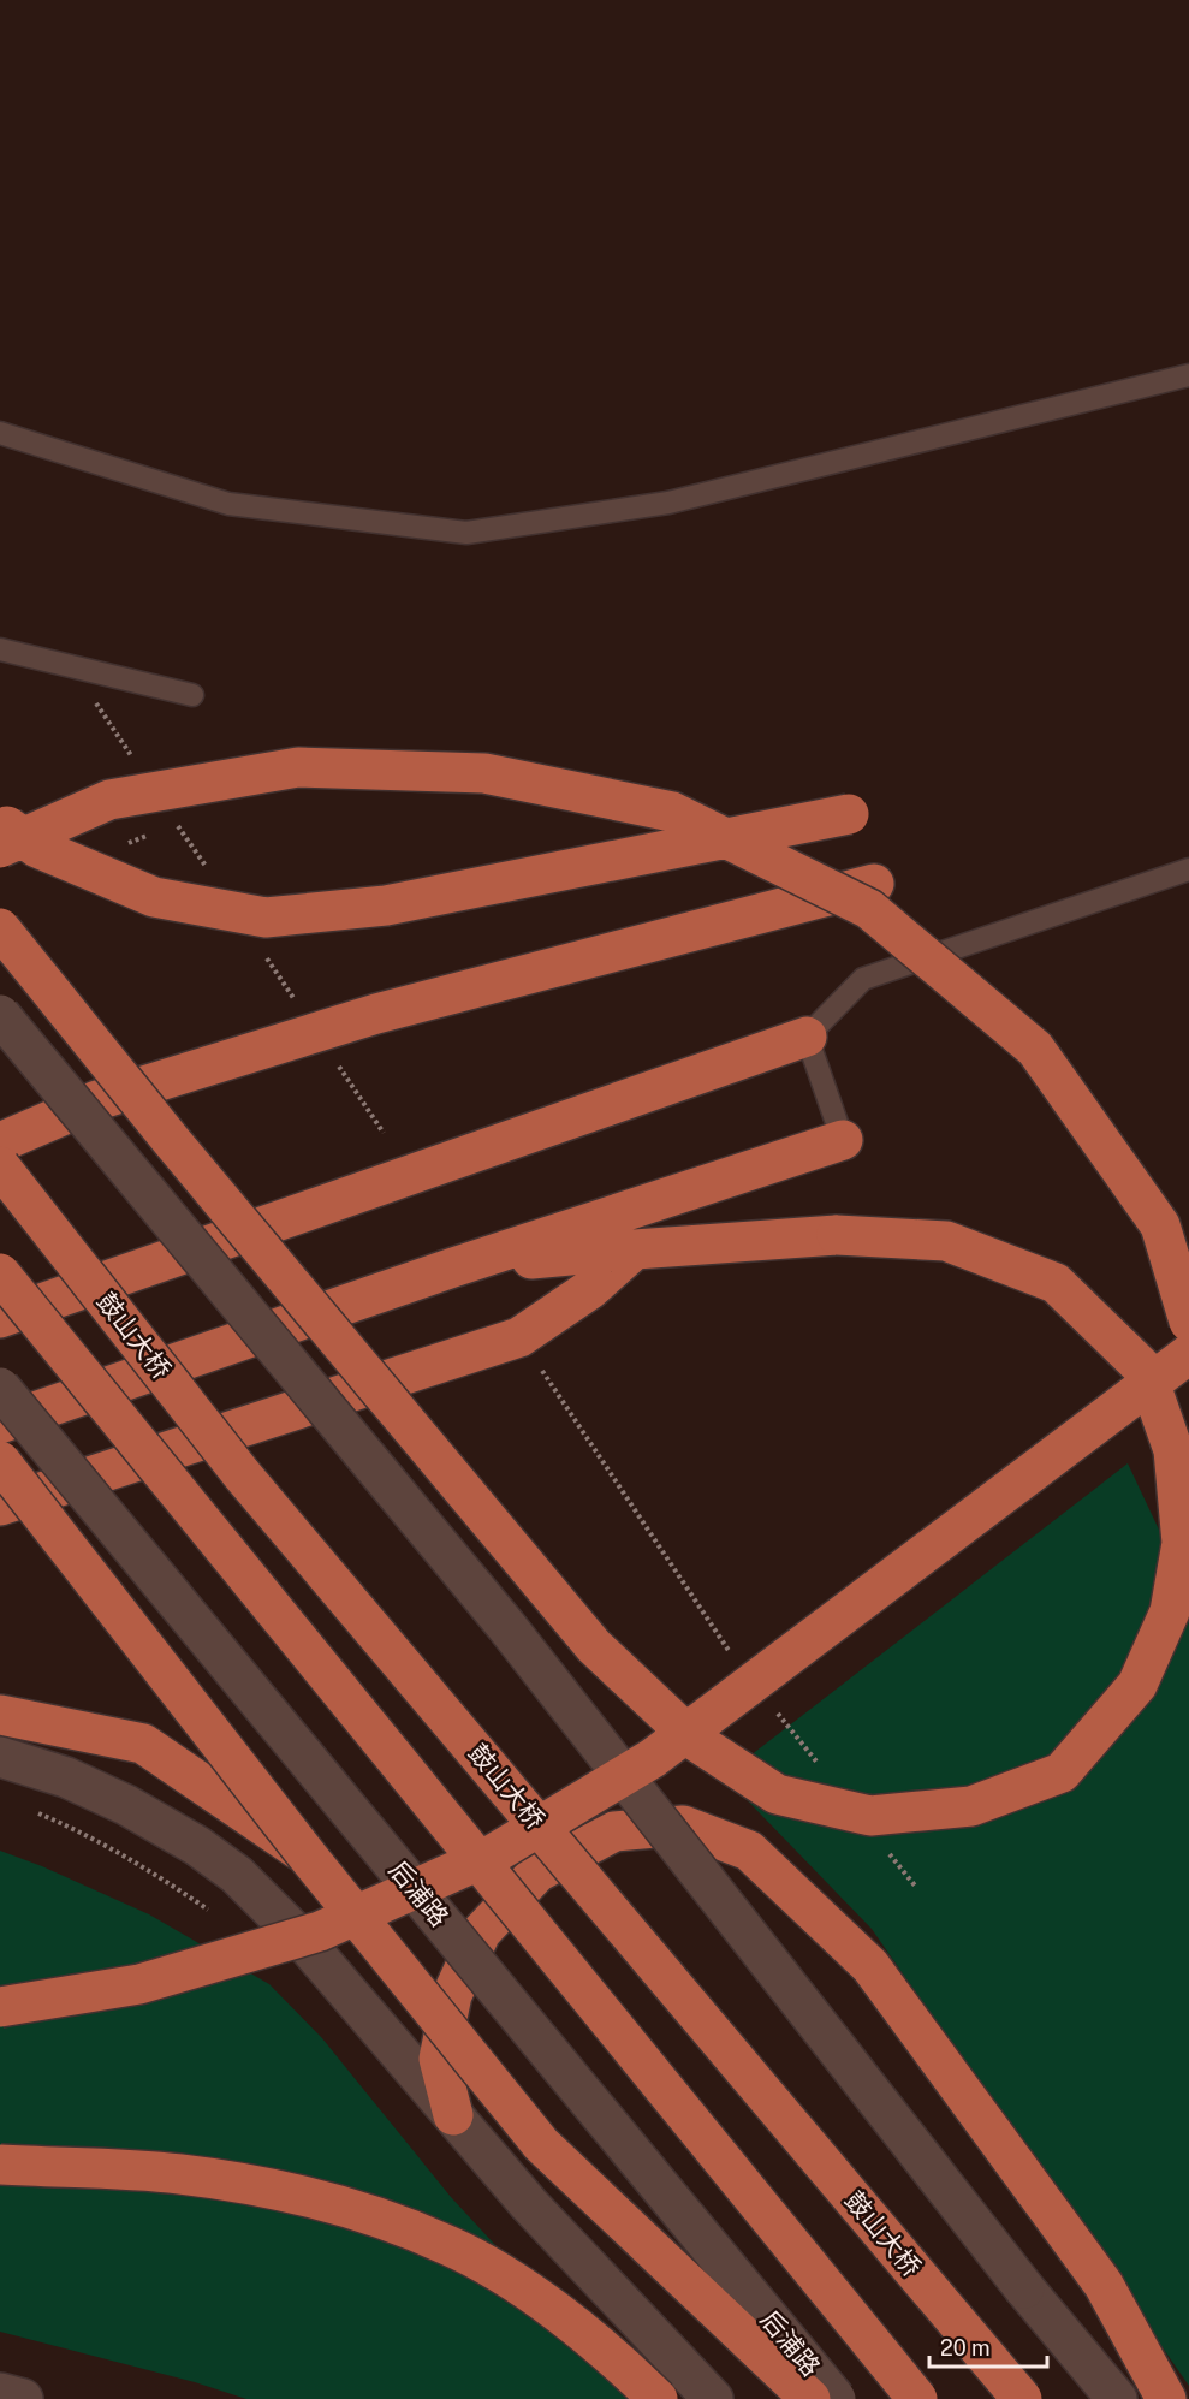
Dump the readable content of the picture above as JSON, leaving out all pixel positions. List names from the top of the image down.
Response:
{
  "streets": {
    "highway": ["鼓山大桥"],
    "main road": ["后浦路"]
  },
  "scale_bar": "20 m"
}
